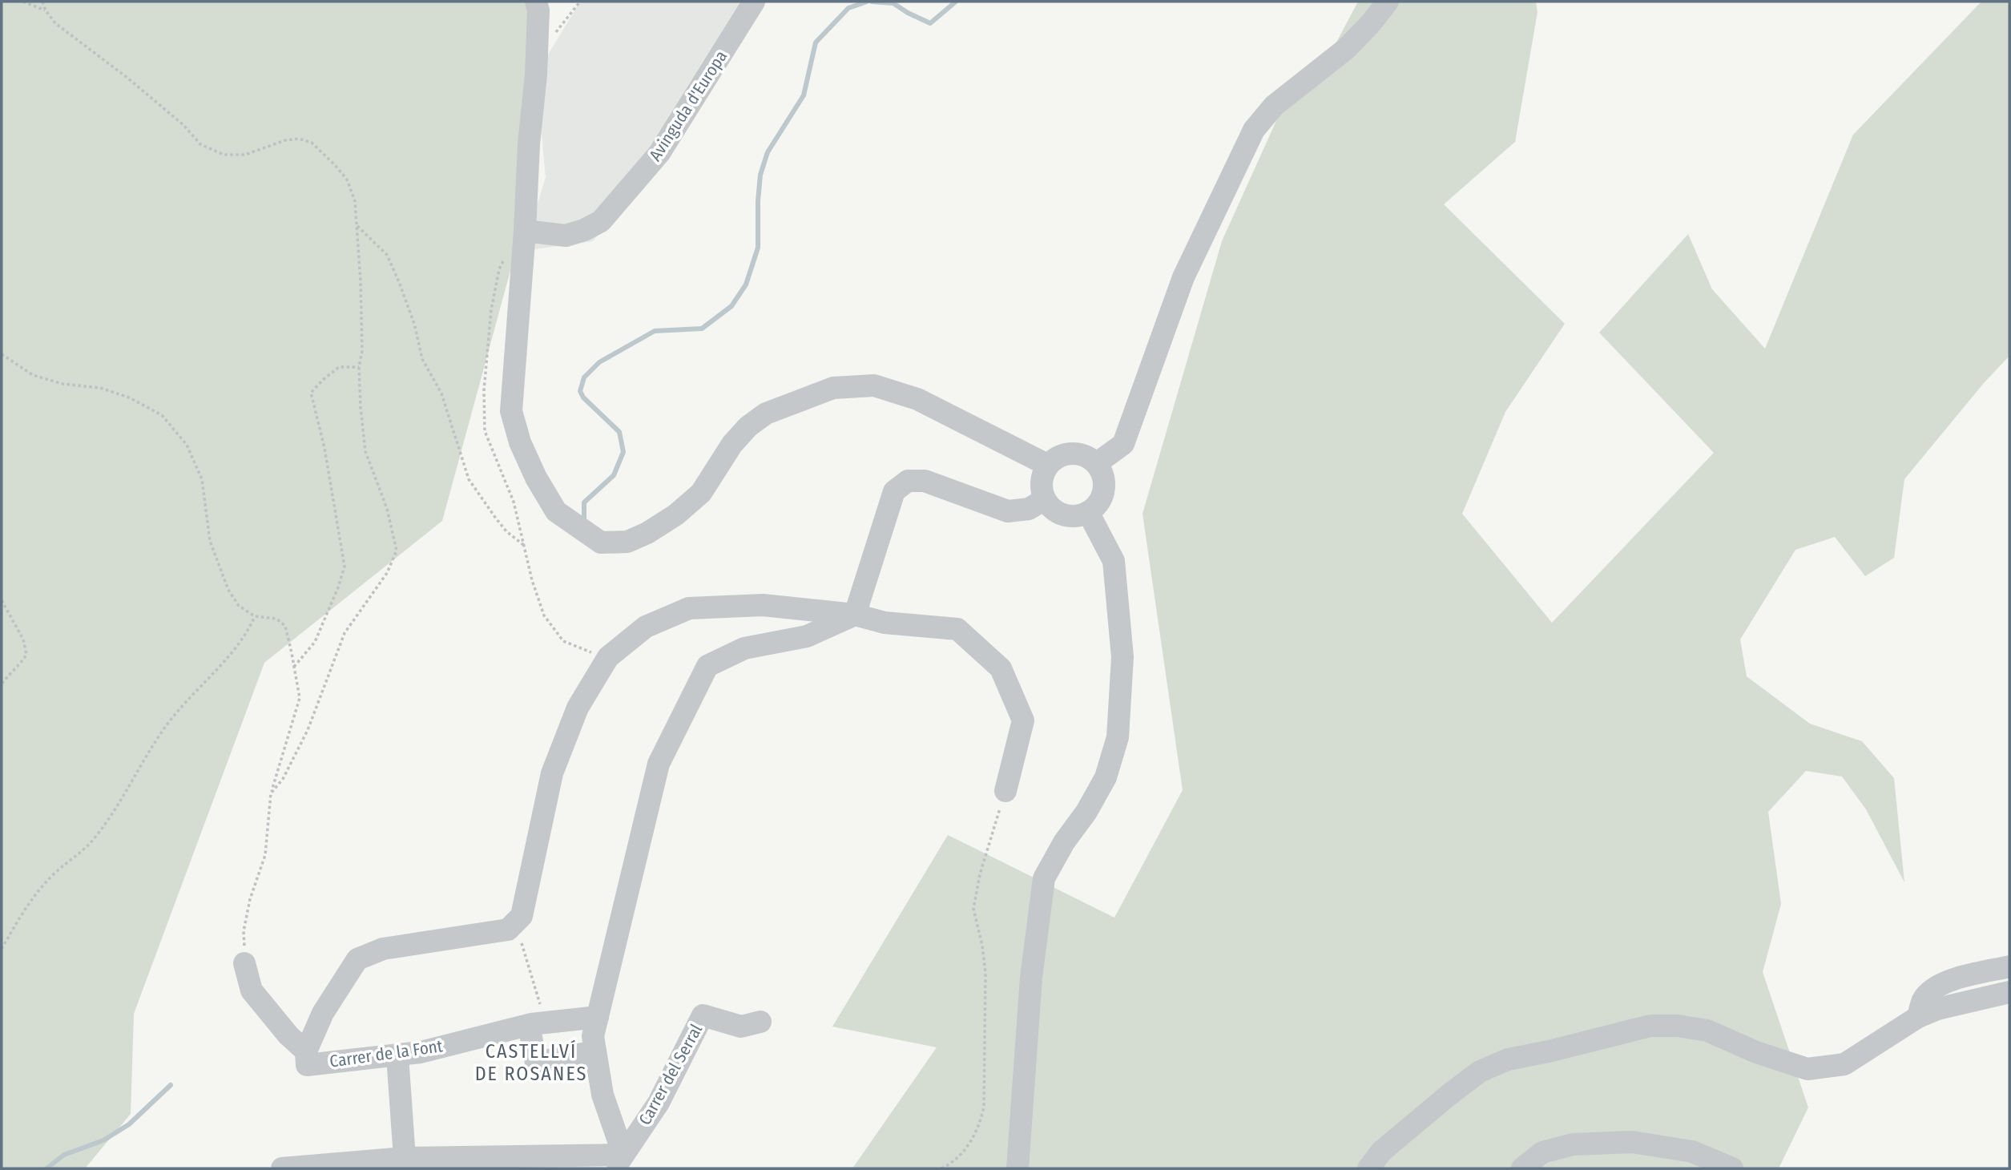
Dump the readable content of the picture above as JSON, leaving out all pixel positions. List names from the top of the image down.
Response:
{
  "streets": {
    "street": ["Avinguda d'Europa", "Carrer de la Font", "Carrer del Serral"]
  },
  "districts": ["CASTELLVÍ DE ROSANES"]
}
